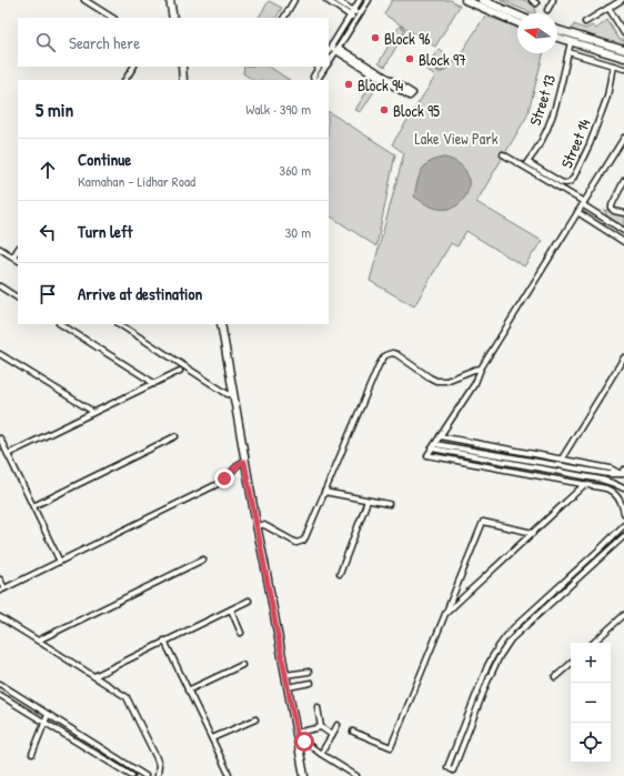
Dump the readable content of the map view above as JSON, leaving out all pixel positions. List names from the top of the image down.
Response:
{
  "streets": {
    "street": ["Street 13", "Street 14"]
  },
  "crossings": [
    ["Street 13", "Street 14"]
  ],
  "parks": ["Lake View Park"],
  "places": [
    "Block 96",
    "Block 97",
    "Block 94",
    "Block 95"
  ],
  "north": "left",
  "page": {
    "search": "Search here",
    "heading": ["5 min", "Walk · 390 m"],
    "list": [
      ["Continue", "Kamahan - Lidhar Road", "360 m"],
      ["Turn left", "30 m"],
      "Arrive at destination"
    ],
    "map_buttons": ["+", "−"]
  }
}
